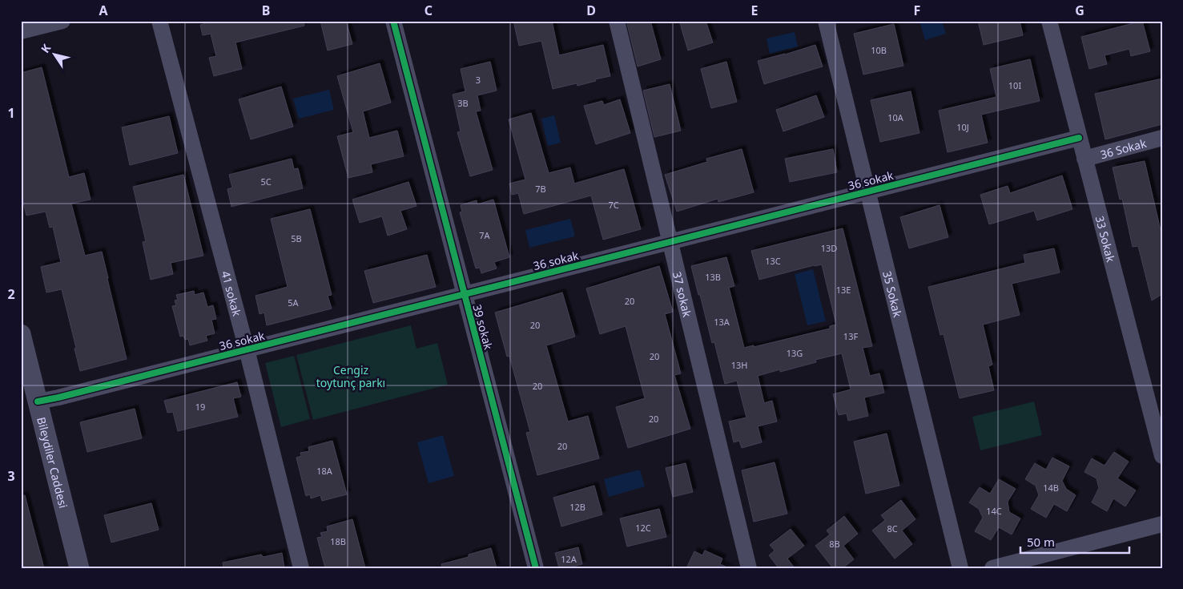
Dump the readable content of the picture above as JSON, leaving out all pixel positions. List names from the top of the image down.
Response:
{
  "streets": {
    "street": [
      "36 Sokak",
      "36 sokak",
      "33 Sokak",
      "41 sokak",
      "37 sokak",
      "35 Sokak",
      "39 sokak",
      "Bileydiler Caddesi"
    ]
  },
  "crossings": [
    ["36 Sokak", "33 Sokak"],
    ["36 sokak", "33 Sokak"],
    ["36 sokak", "41 sokak"],
    ["36 sokak", "37 sokak"],
    ["36 sokak", "35 Sokak"],
    ["36 sokak", "39 sokak"],
    ["36 sokak", "Bileydiler Caddesi"]
  ],
  "parks": ["Cengiz toytunç parkı"],
  "house_numbers": [
    "10B",
    "3",
    "10I",
    "3B",
    "10A",
    "10J",
    "5C",
    "7B",
    "7C",
    "7A",
    "5B",
    "13D",
    "13C",
    "13B",
    "13E",
    "20",
    "5A",
    "13A",
    "20",
    "13F",
    "13G",
    "20",
    "13H",
    "20",
    "19",
    "20",
    "20",
    "18A",
    "14B",
    "12B",
    "14C",
    "12C",
    "8C",
    "18B",
    "8B",
    "12A"
  ],
  "scale_bar": "50 m",
  "north": "top left",
  "grid": {
    "columns": [
      "A",
      "B",
      "C",
      "D",
      "E",
      "F",
      "G"
    ],
    "rows": ["1", "2", "3"]
  }
}
